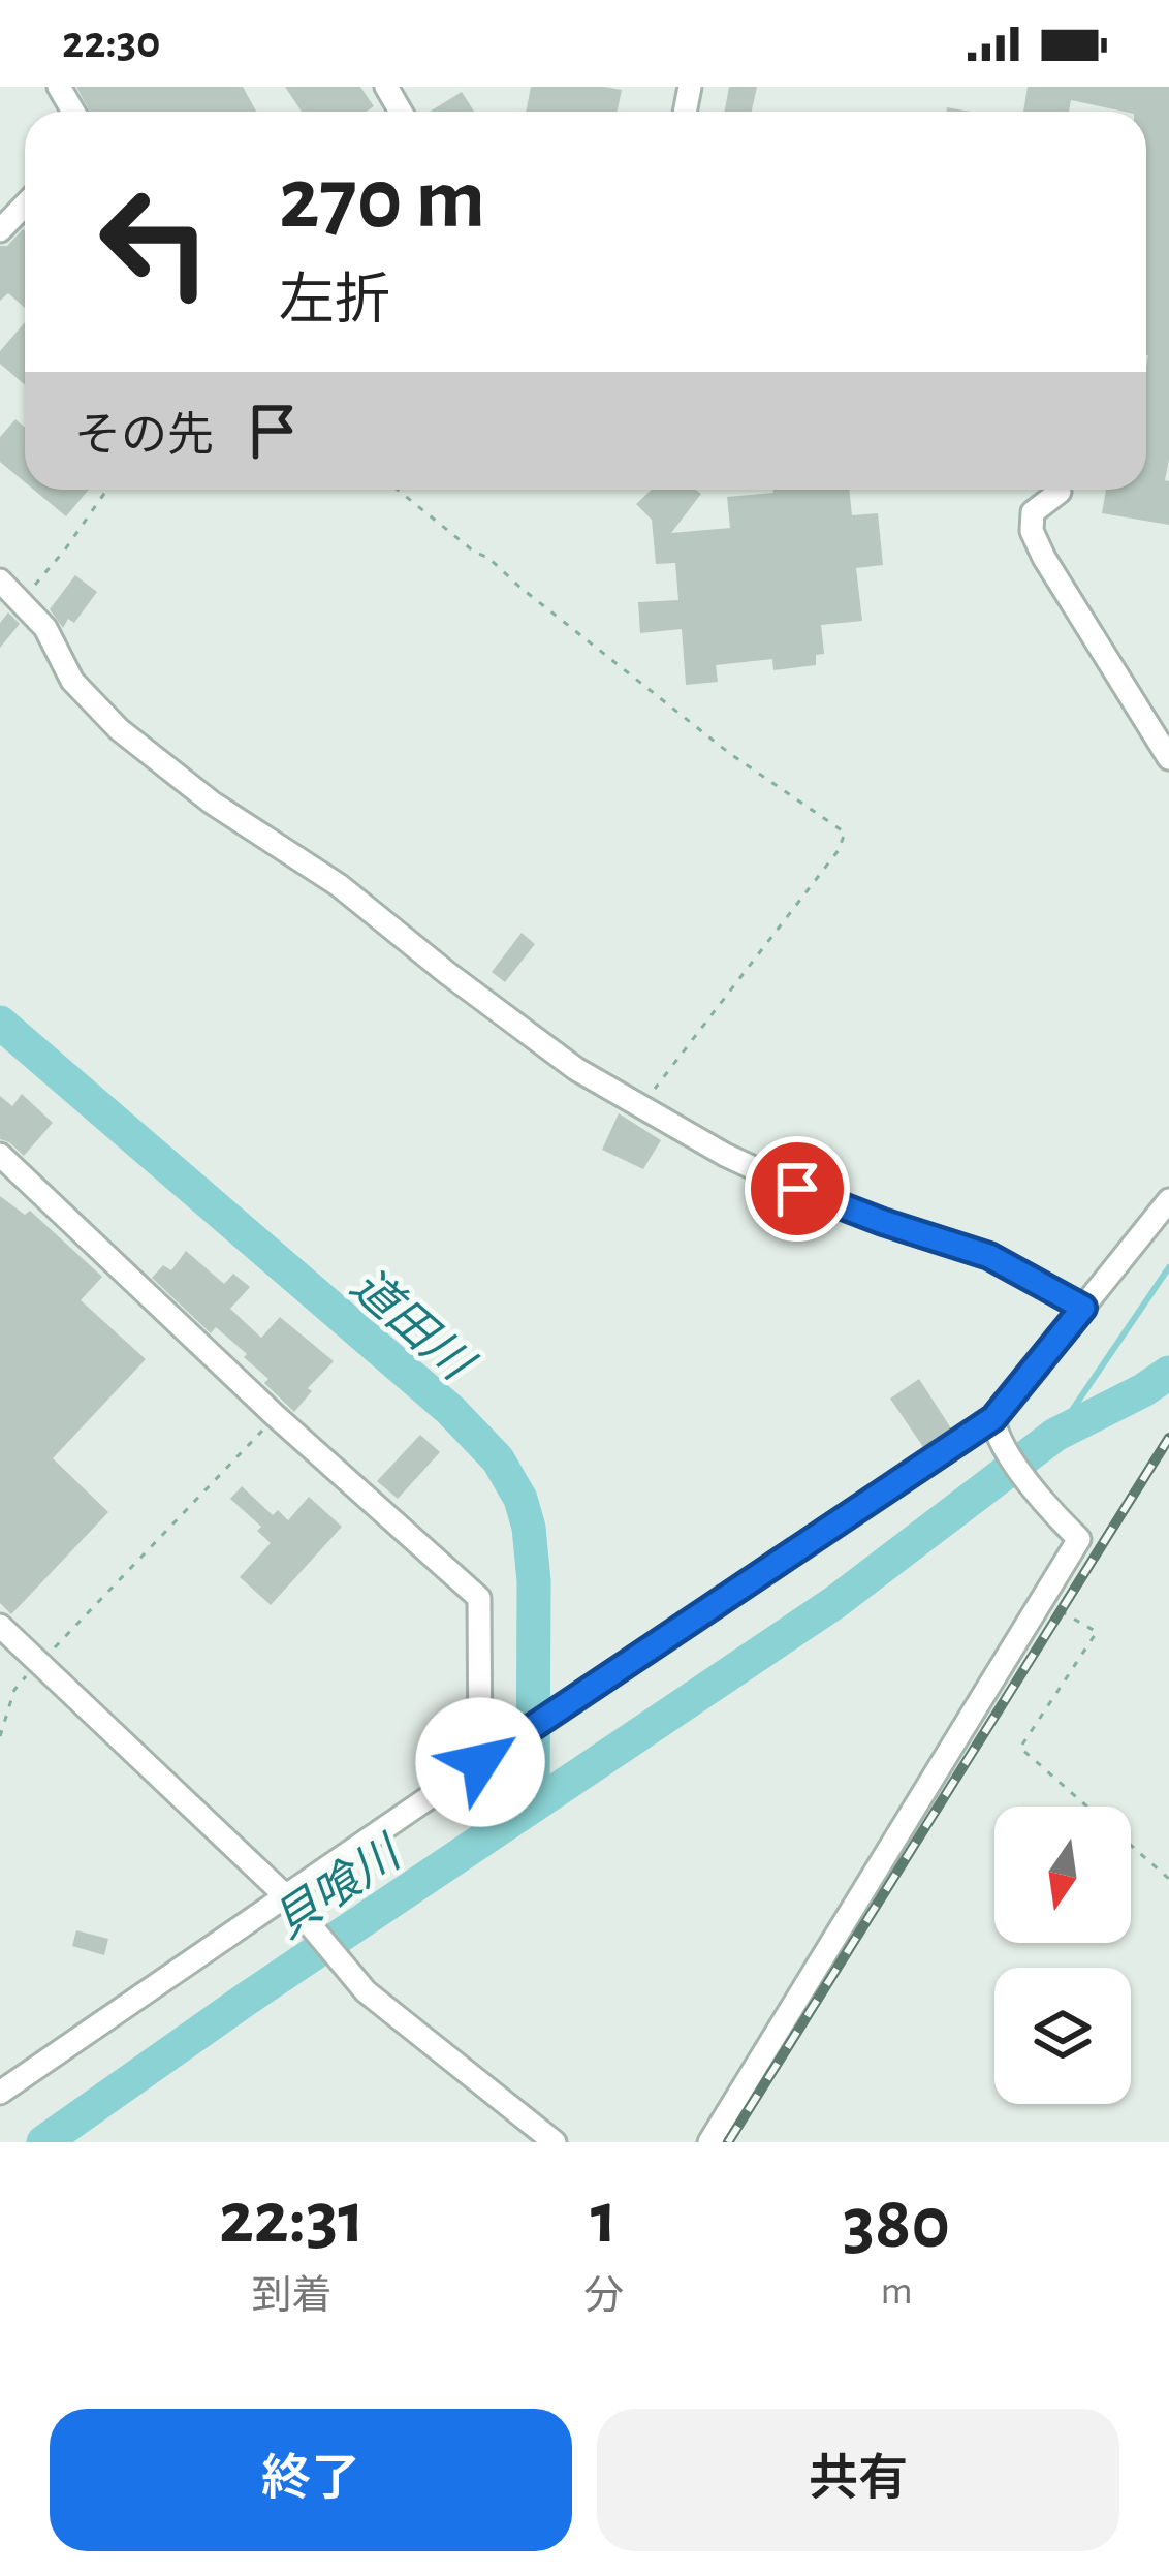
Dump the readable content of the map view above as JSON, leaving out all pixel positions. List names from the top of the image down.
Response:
{
  "water": ["道田川", "貝喰川"],
  "north": "bottom",
  "page": {
    "status": "22:30",
    "turn": ["270 m", "左折"],
    "then": "その先",
    "eta": [
      "22:31",
      "到着",
      "1",
      "分",
      "380",
      "m"
    ],
    "buttons": ["終了", "共有"]
  }
}
